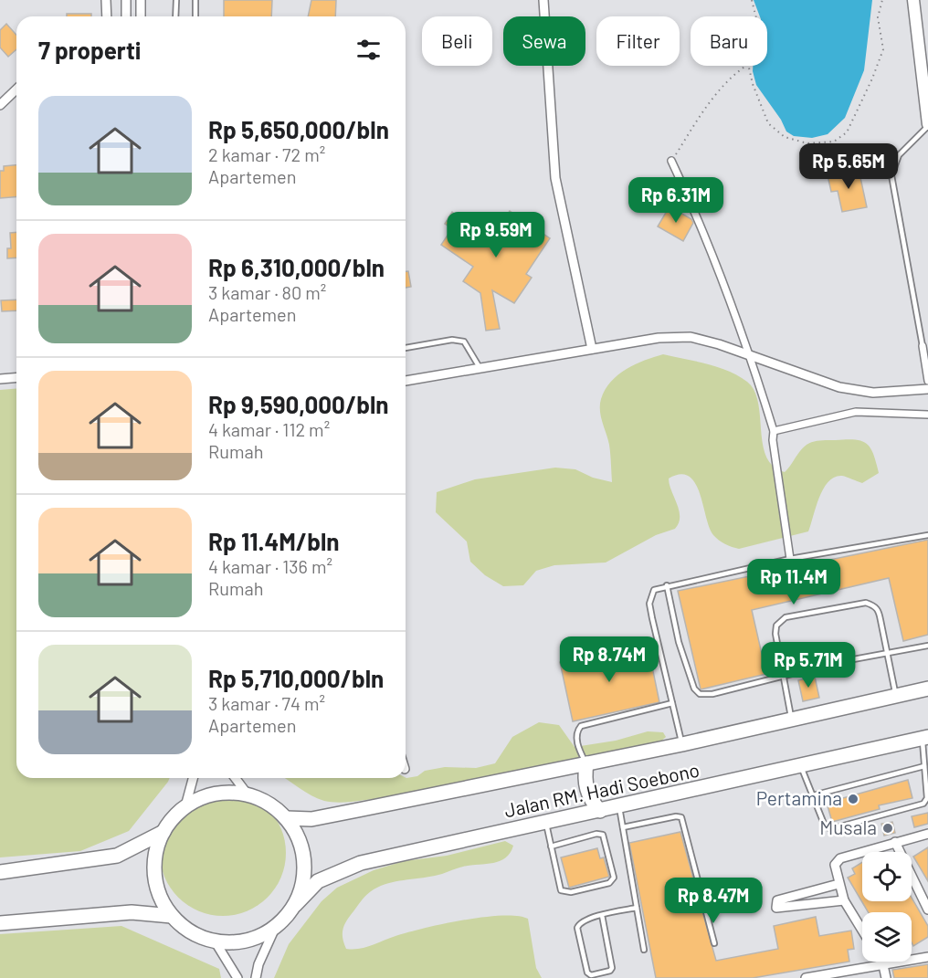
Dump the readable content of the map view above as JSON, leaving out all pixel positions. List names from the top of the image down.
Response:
{
  "streets": {
    "main road": ["Jalan RM. Hadi Soebono"]
  },
  "places": ["Pertamina", "Musala"],
  "page": {
    "chip": [
      "Beli",
      "Sewa",
      "Filter",
      "Baru"
    ],
    "heading": "7 properti",
    "list": [
      {
        "name": "Rp 5,650,000/bln",
        "note": "2 kamar · 72 m² · Apartemen"
      },
      {
        "name": "Rp 6,310,000/bln",
        "note": "3 kamar · 80 m² · Apartemen"
      },
      {
        "name": "Rp 9,590,000/bln",
        "note": "4 kamar · 112 m² · Rumah"
      },
      {
        "name": "Rp 11.4M/bln",
        "note": "4 kamar · 136 m² · Rumah"
      },
      {
        "name": "Rp 5,710,000/bln",
        "note": "3 kamar · 74 m² · Apartemen"
      }
    ],
    "price": [
      "Rp 5.65M",
      "Rp 6.31M",
      "Rp 9.59M",
      "Rp 11.4M",
      "Rp 8.74M",
      "Rp 5.71M",
      "Rp 8.47M"
    ]
  }
}
